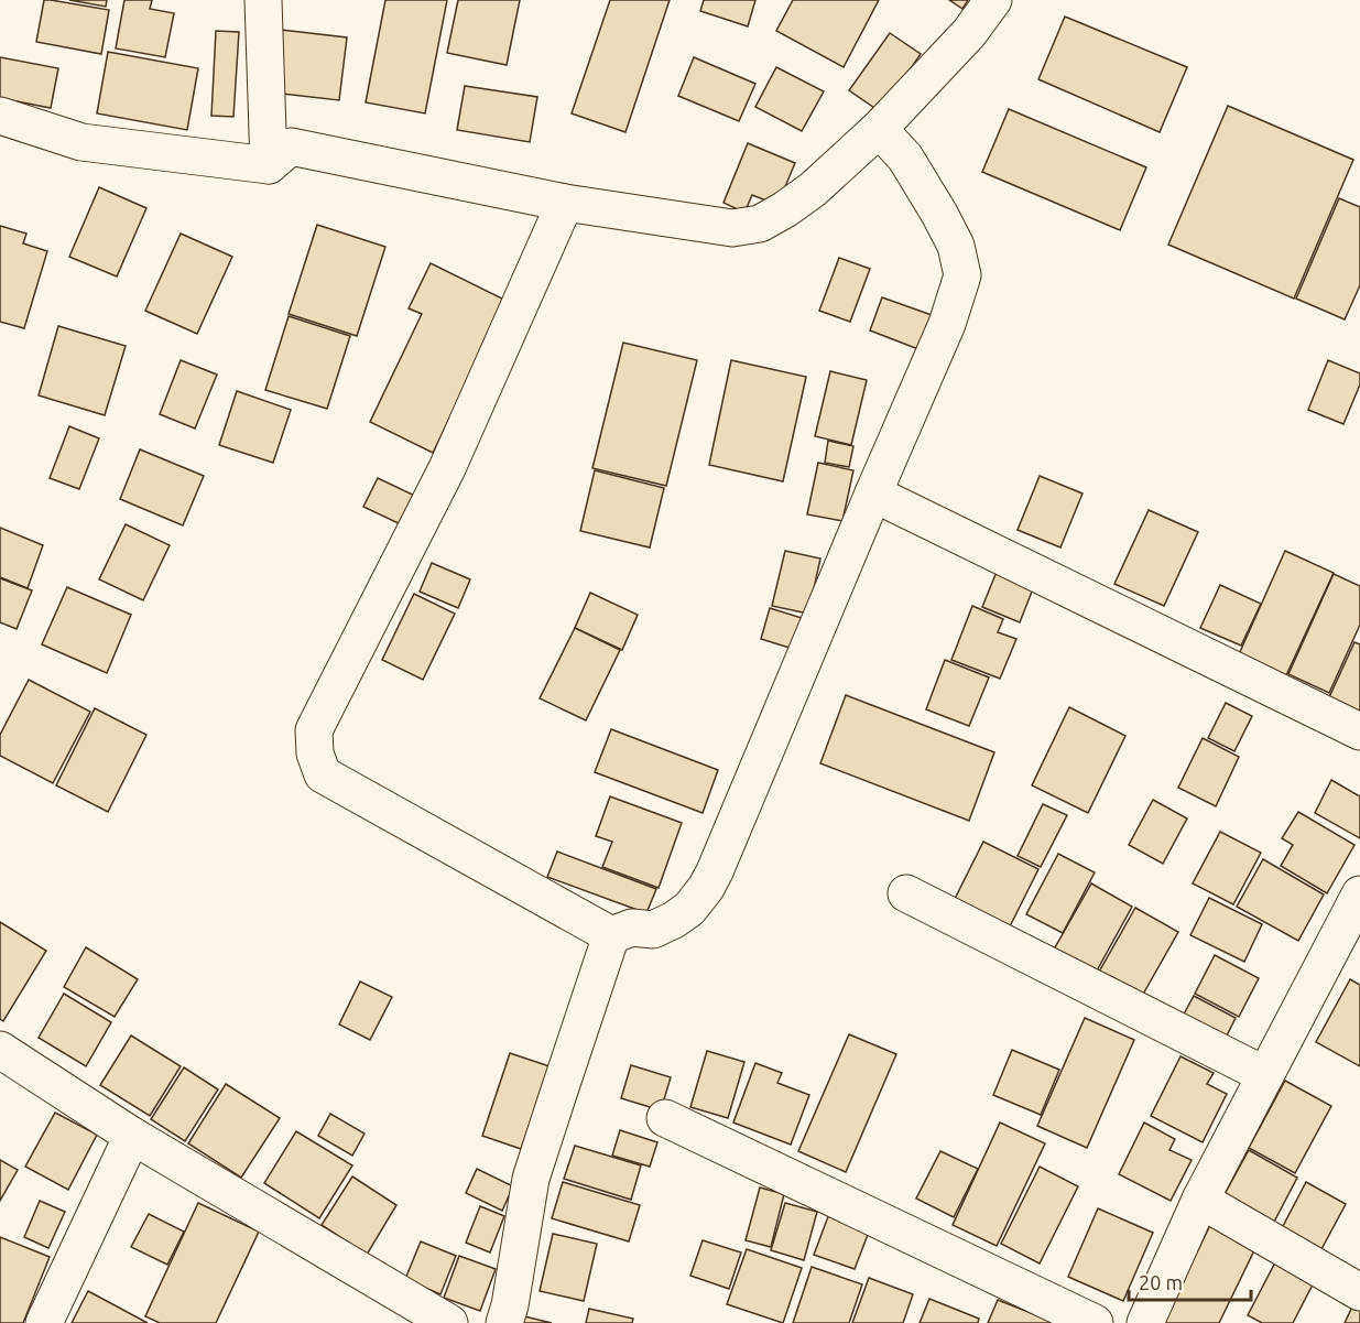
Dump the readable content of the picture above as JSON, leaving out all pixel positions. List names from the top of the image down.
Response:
{
  "scale_bar": "20 m"
}
